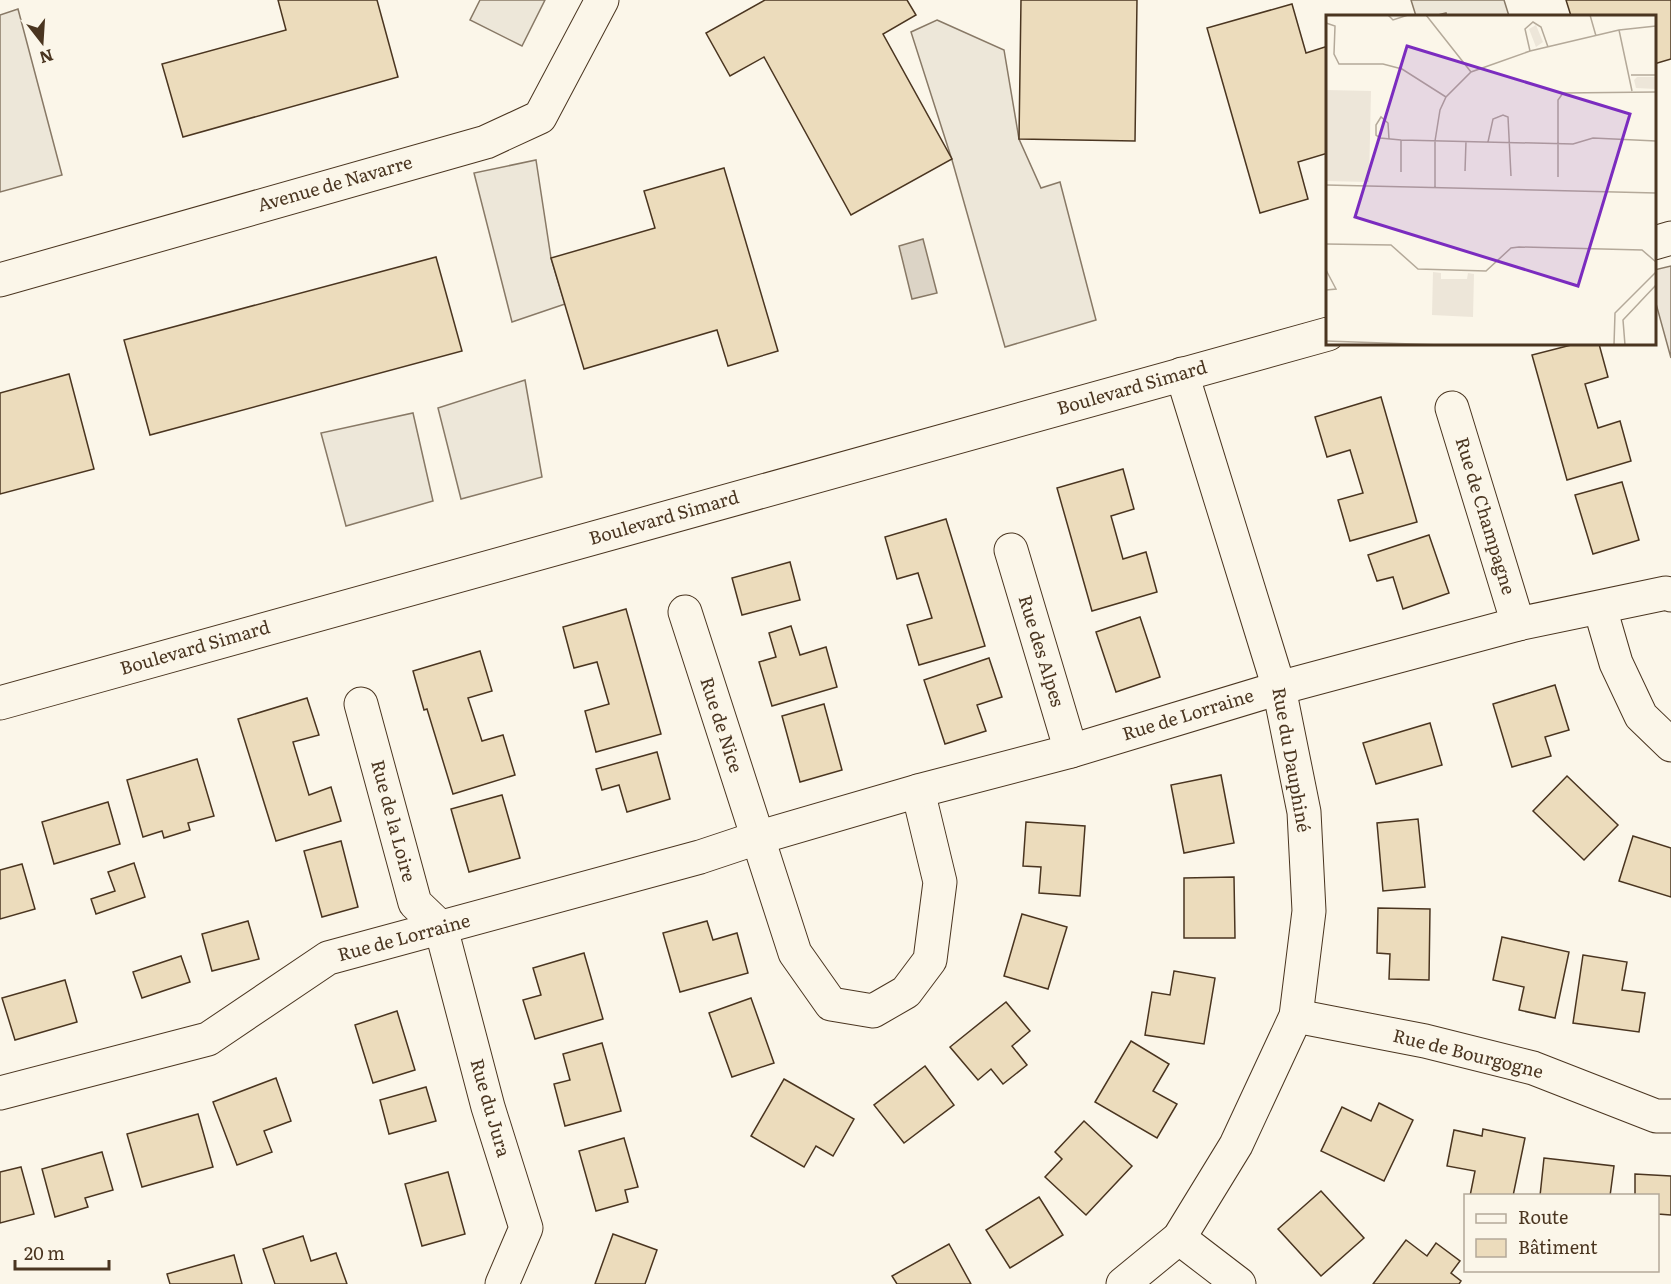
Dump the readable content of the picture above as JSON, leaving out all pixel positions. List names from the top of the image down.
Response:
{
  "streets": {
    "street": [
      "Avenue de Navarre",
      "Boulevard Simard",
      "Rue de Champagne",
      "Rue des Alpes",
      "Rue de Lorraine",
      "Rue de Nice",
      "Rue du Dauphiné",
      "Rue de la Loire",
      "Rue de Bourgogne",
      "Rue du Jura"
    ]
  },
  "crossings": [
    ["Boulevard Simard", "Rue du Dauphiné"],
    ["Rue de Champagne", "Rue de Lorraine"],
    ["Rue des Alpes", "Rue de Lorraine"],
    ["Rue de Lorraine", "Rue de Nice"],
    ["Rue de Lorraine", "Rue du Dauphiné"],
    ["Rue de Lorraine", "Rue de la Loire"],
    ["Rue de Lorraine", "Rue du Jura"],
    ["Rue du Dauphiné", "Rue de Bourgogne"],
    ["Rue de la Loire", "Rue du Jura"]
  ],
  "legend": ["Route", "Bâtiment"],
  "scale_bar": "20 m",
  "north": "bottom"
}
